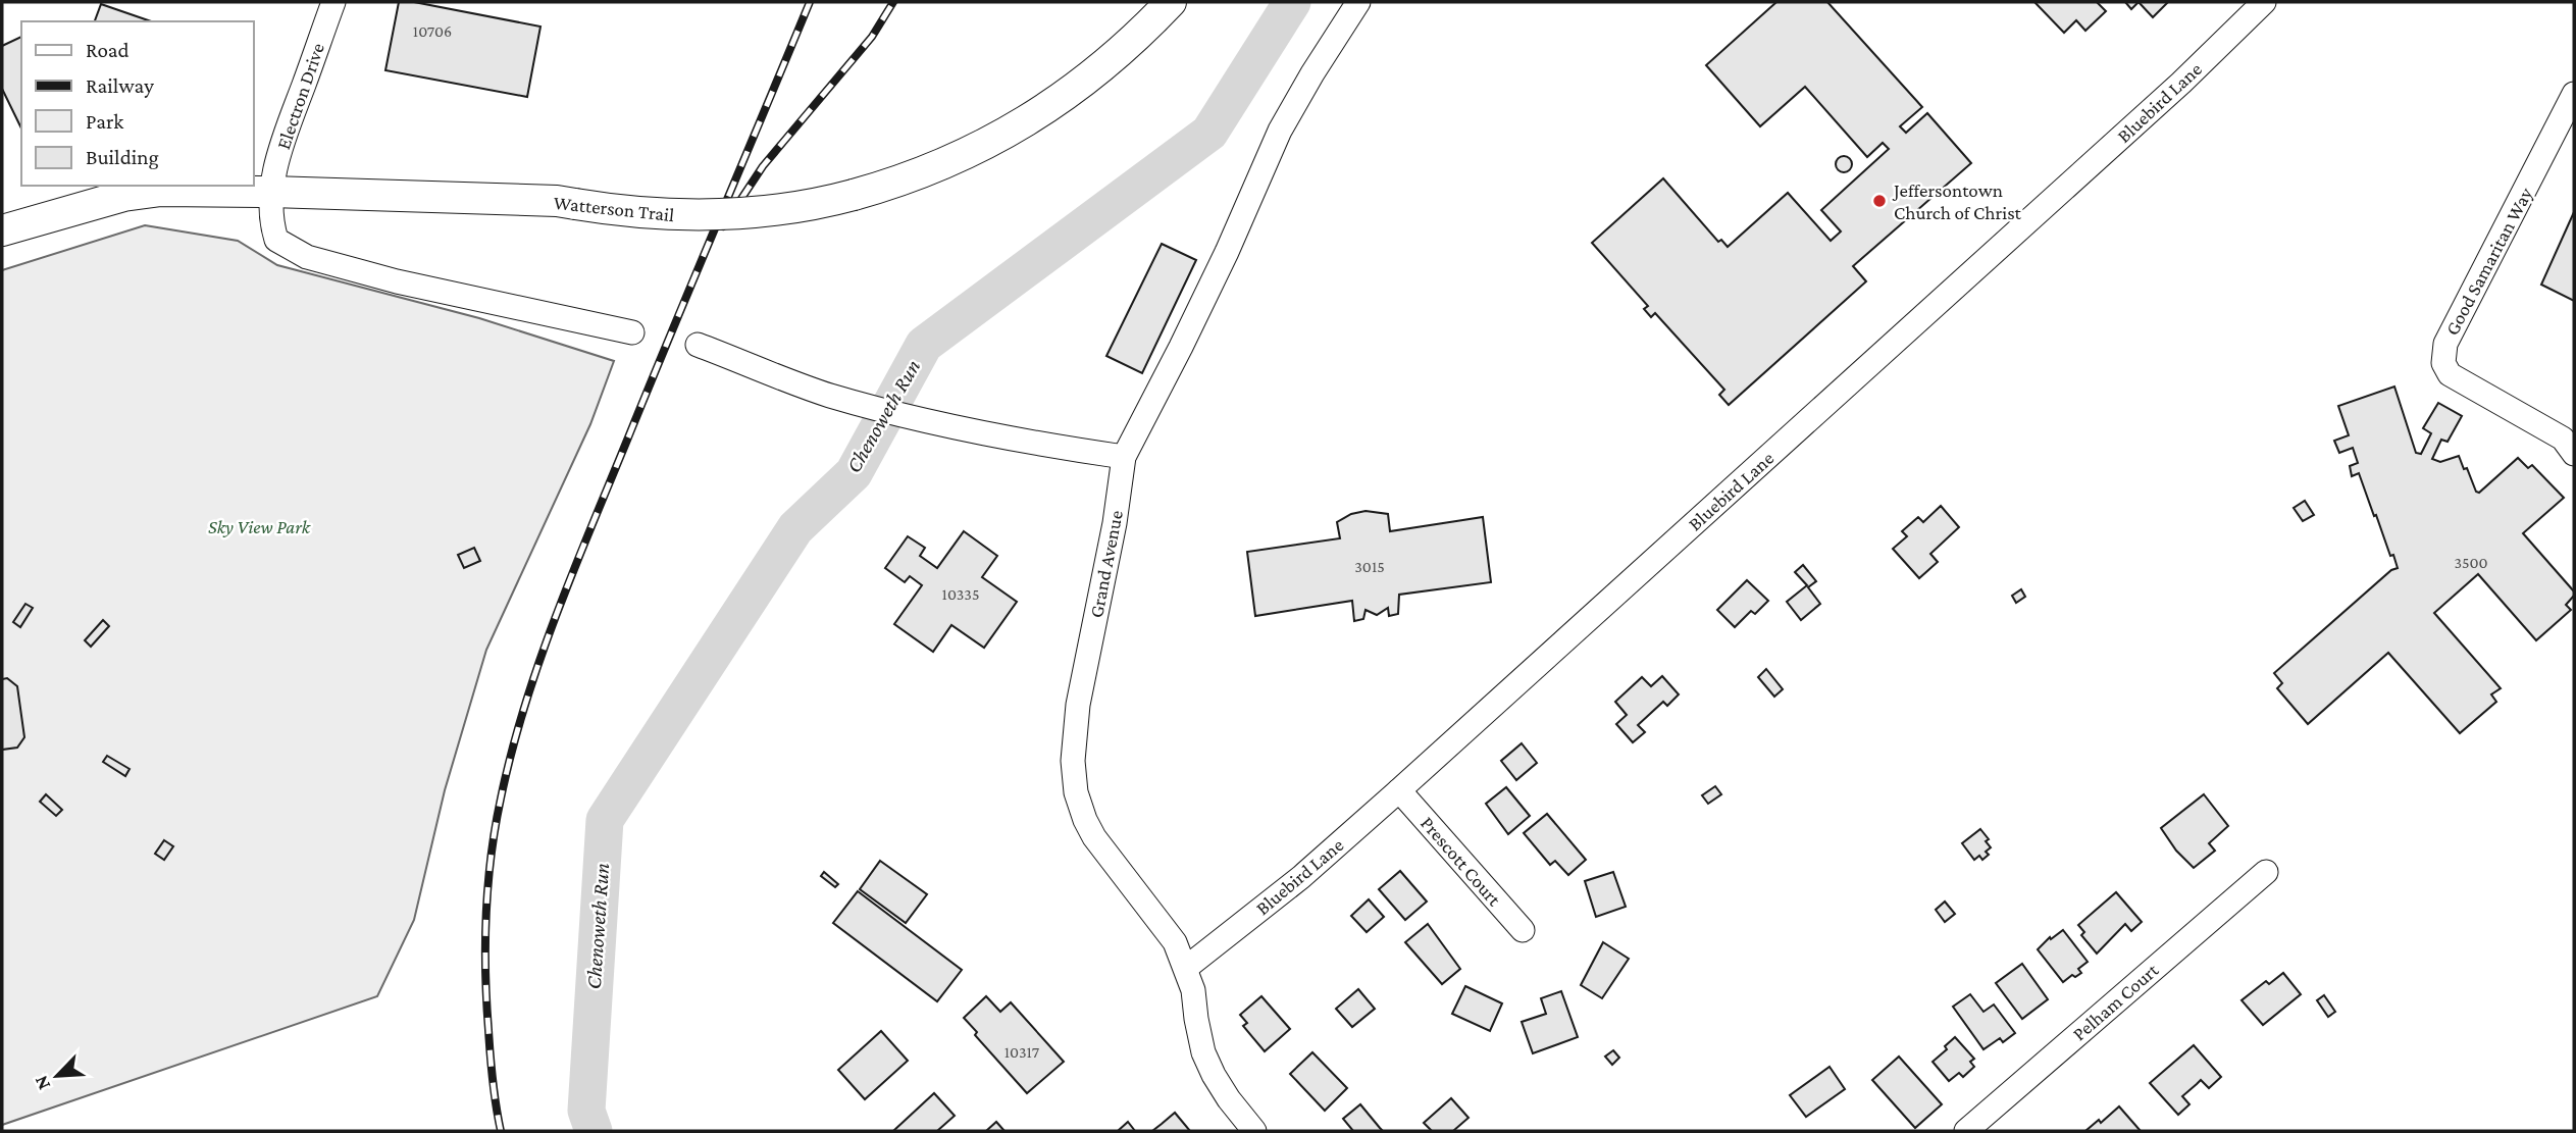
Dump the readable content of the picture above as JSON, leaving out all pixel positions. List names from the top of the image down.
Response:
{
  "streets": {
    "main road": ["Watterson Trail"],
    "street": [
      "Electron Drive",
      "Bluebird Lane",
      "Good Samaritan Way",
      "Grand Avenue",
      "Prescott Court",
      "Pelham Court"
    ]
  },
  "crossings": [
    ["Electron Drive", "Watterson Trail"],
    ["Bluebird Lane", "Grand Avenue"],
    ["Bluebird Lane", "Prescott Court"]
  ],
  "water": ["Chenoweth Run"],
  "parks": ["Sky View Park"],
  "places": ["Jeffersontown Church of Christ"],
  "house_numbers": [
    "10706",
    "3500",
    "3015",
    "10335",
    "10317"
  ],
  "legend": [
    "Road",
    "Railway",
    "Park",
    "Building"
  ],
  "north": "bottom left"
}
